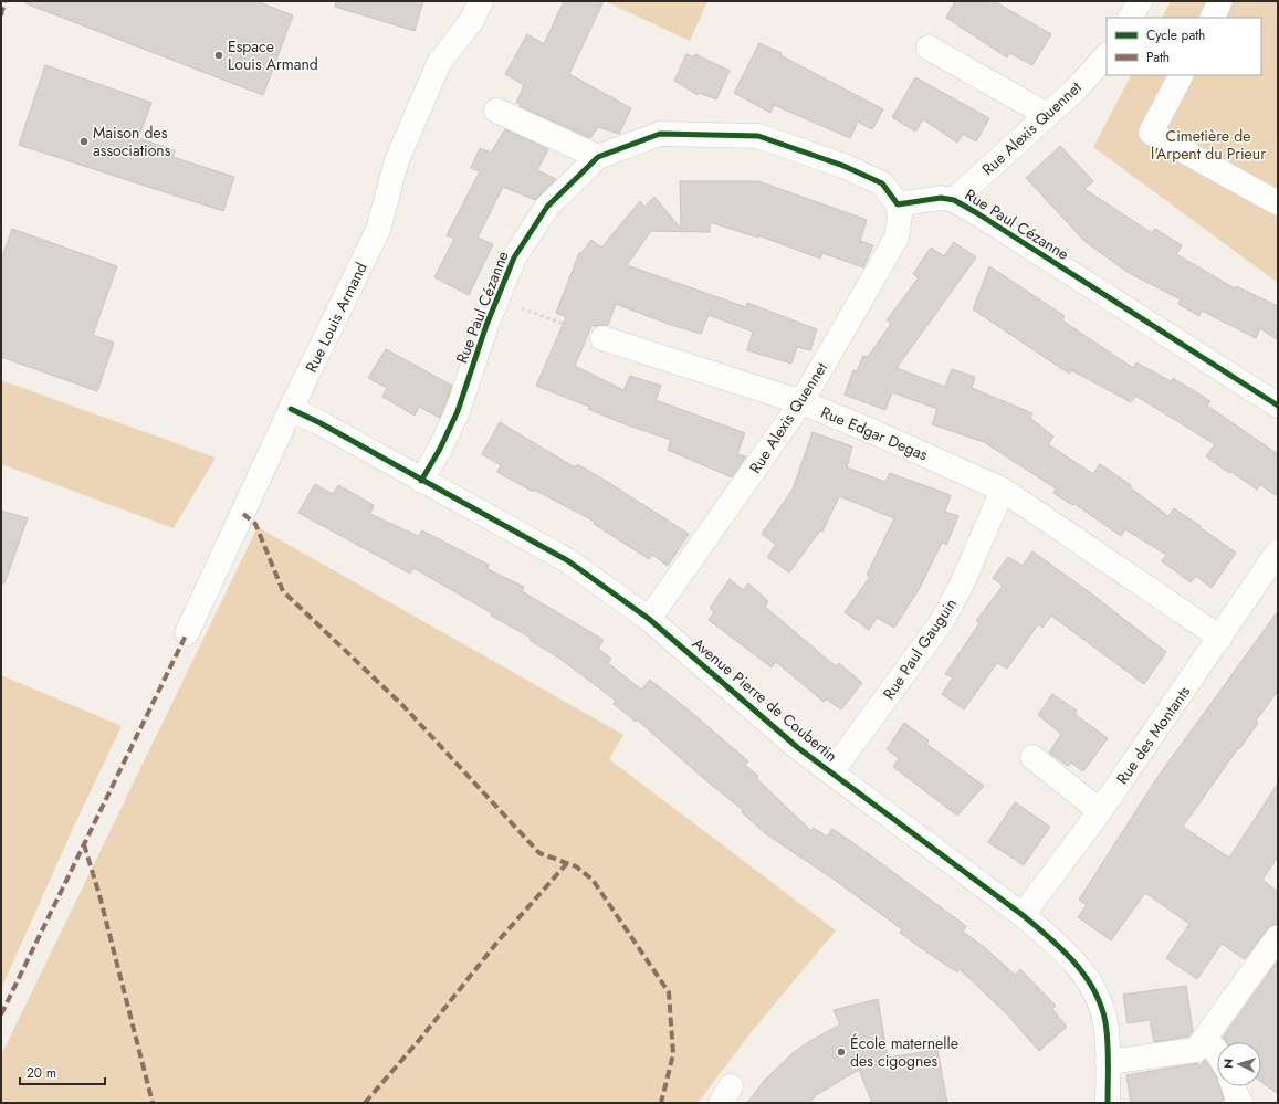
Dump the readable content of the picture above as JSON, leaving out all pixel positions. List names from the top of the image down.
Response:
{
  "streets": {
    "street": [
      "Rue Alexis Quennet",
      "Rue Paul Cézanne",
      "Rue Louis Armand",
      "Rue Edgar Degas",
      "Rue Paul Gauguin",
      "Avenue Pierre de Coubertin",
      "Rue des Montants"
    ]
  },
  "crossings": [
    ["Rue Alexis Quennet", "Rue Paul Cézanne"],
    ["Rue Alexis Quennet", "Rue Edgar Degas"],
    ["Rue Alexis Quennet", "Avenue Pierre de Coubertin"],
    ["Rue Paul Cézanne", "Avenue Pierre de Coubertin"],
    ["Rue Louis Armand", "Avenue Pierre de Coubertin"],
    ["Rue Edgar Degas", "Rue Paul Gauguin"],
    ["Rue Edgar Degas", "Rue des Montants"],
    ["Rue Paul Gauguin", "Avenue Pierre de Coubertin"],
    ["Avenue Pierre de Coubertin", "Rue des Montants"]
  ],
  "parks": ["Cimetière de l'Arpent du Prieur"],
  "places": ["Espace Louis Armand", "Maison des associations", "École maternelle des cigognes"],
  "legend": ["Cycle path", "Path"],
  "scale_bar": "20 m",
  "north": "left"
}
